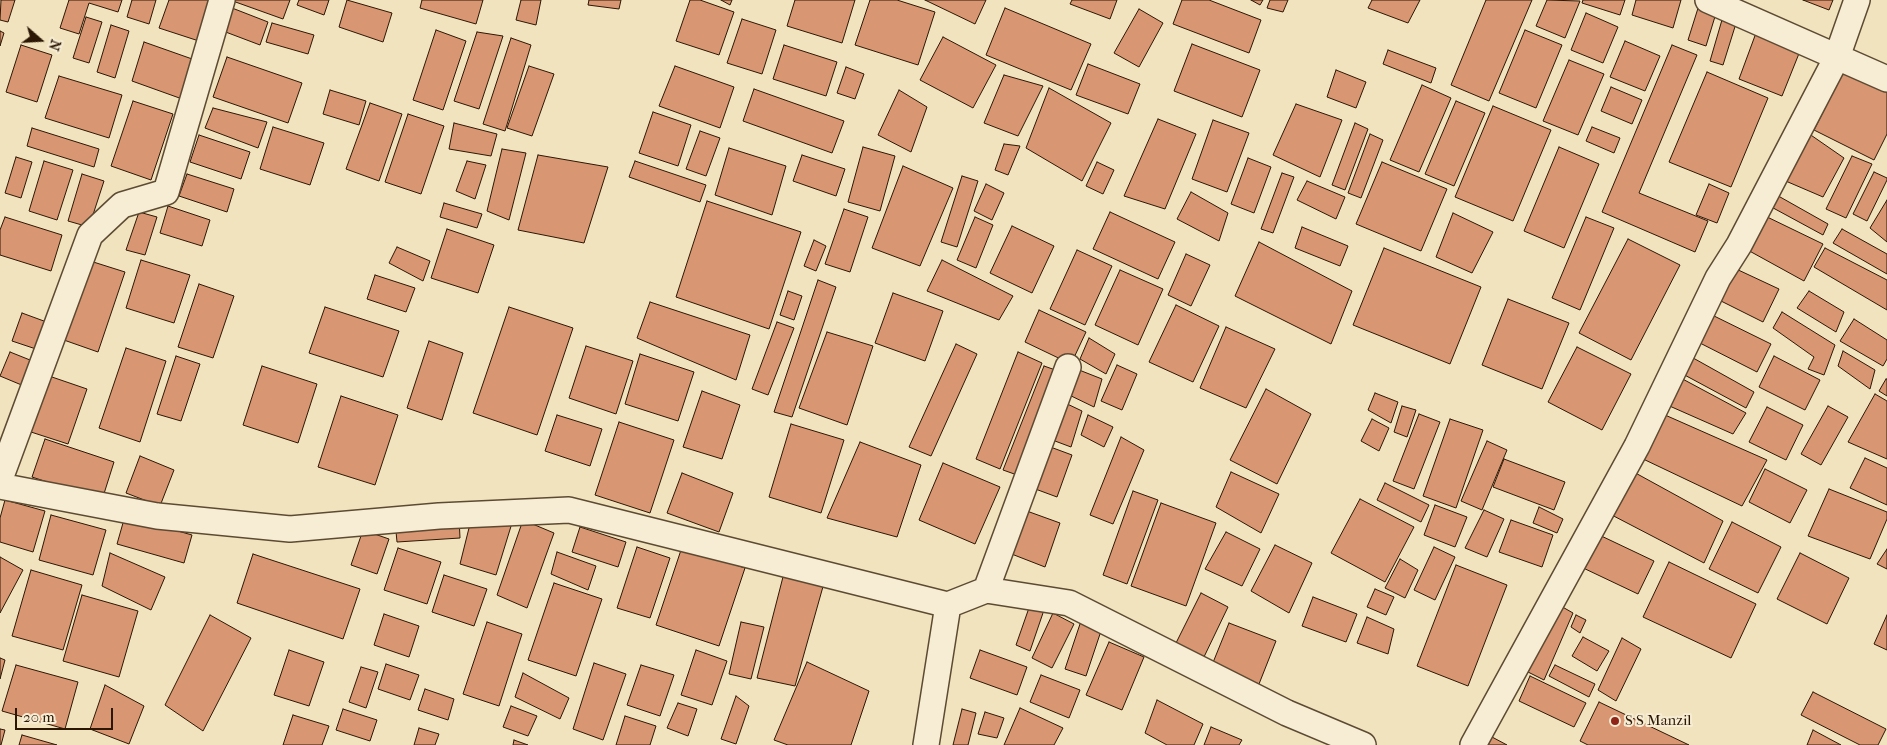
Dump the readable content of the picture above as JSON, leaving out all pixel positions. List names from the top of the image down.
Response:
{
  "places": ["S S Manzil"],
  "scale_bar": "20 m",
  "north": "right"
}
